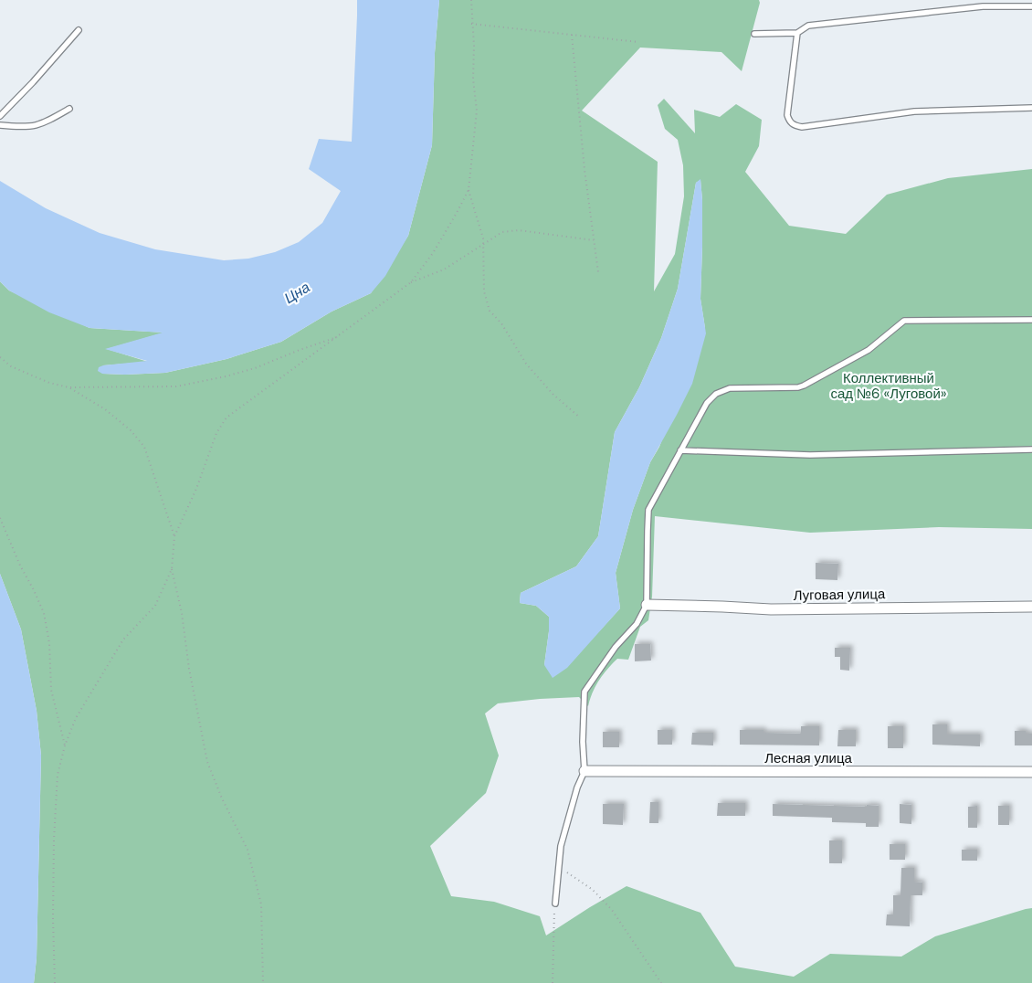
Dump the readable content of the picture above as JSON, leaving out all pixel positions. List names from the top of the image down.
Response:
{
  "streets": {
    "street": ["Луговая улица", "Лесная улица"]
  },
  "water": ["Цна"],
  "parks": ["Коллективный сад №6 «Луговой»"]
}
